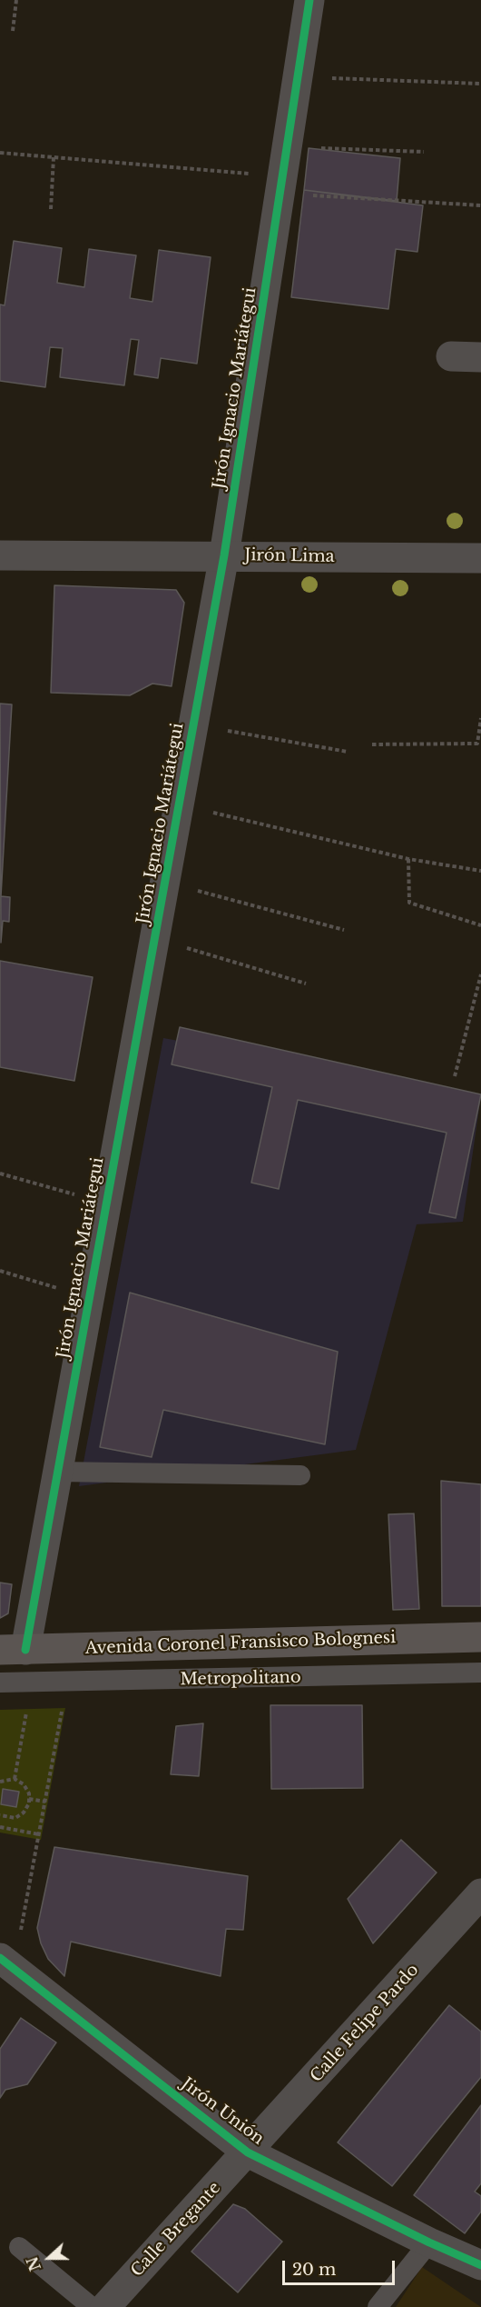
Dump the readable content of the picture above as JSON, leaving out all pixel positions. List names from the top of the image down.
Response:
{
  "streets": {
    "main road": ["Avenida Coronel Fransisco Bolognesi"],
    "street": [
      "Jirón Ignacio Mariátegui",
      "Jirón Lima",
      "Calle Felipe Pardo",
      "Jirón Unión",
      "Calle Bregante"
    ],
    "lane": ["Metropolitano"]
  },
  "crossings": [
    ["Jirón Ignacio Mariátegui", "Jirón Lima"],
    ["Jirón Ignacio Mariátegui", "Avenida Coronel Fransisco Bolognesi"],
    ["Calle Felipe Pardo", "Jirón Unión"],
    ["Calle Felipe Pardo", "Calle Bregante"],
    ["Jirón Unión", "Calle Bregante"]
  ],
  "scale_bar": "20 m",
  "north": "left"
}
